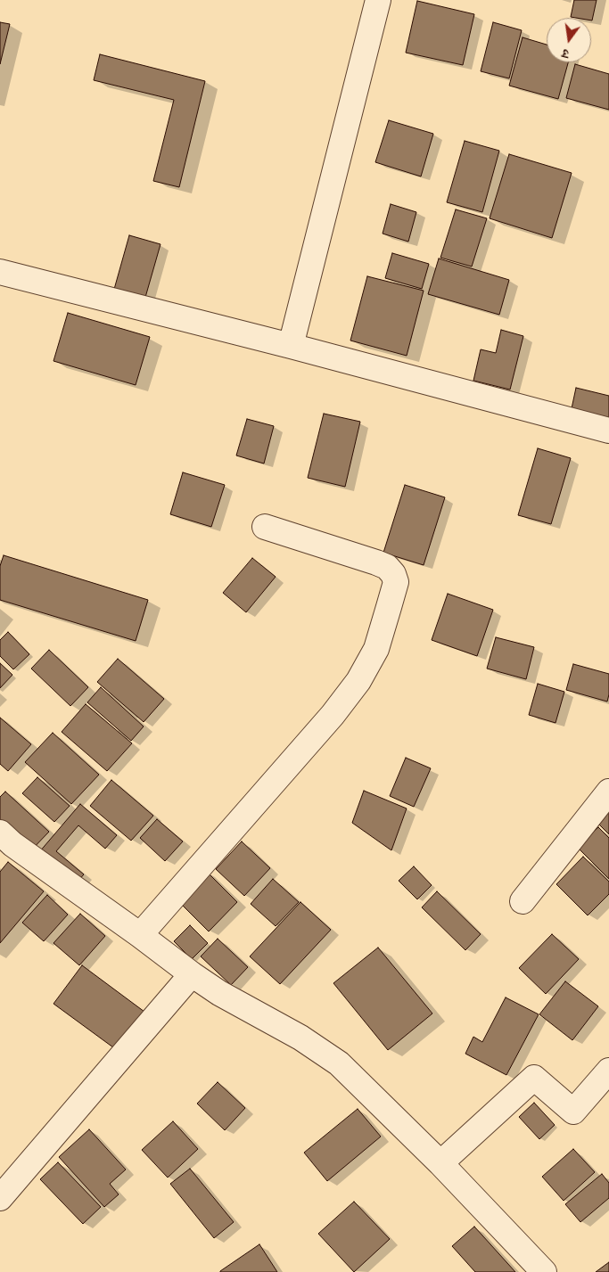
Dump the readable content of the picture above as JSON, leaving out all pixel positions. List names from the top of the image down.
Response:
{
  "north": "bottom"
}
